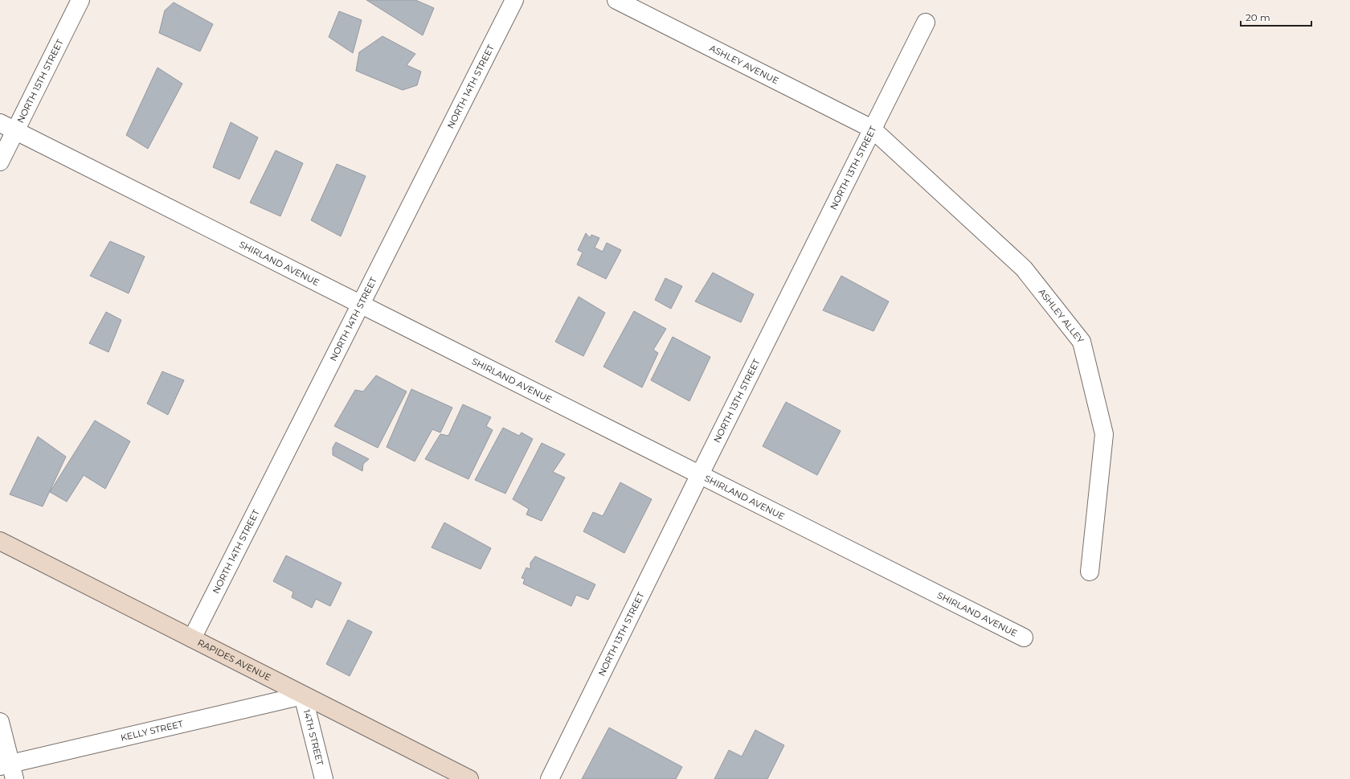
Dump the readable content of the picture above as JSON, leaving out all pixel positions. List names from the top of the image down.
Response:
{
  "streets": {
    "main road": ["RAPIDES AVENUE"],
    "street": [
      "ASHLEY AVENUE",
      "NORTH 15TH STREET",
      "NORTH 14TH STREET",
      "NORTH 13TH STREET",
      "SHIRLAND AVENUE",
      "ASHLEY ALLEY",
      "KELLY STREET",
      "14TH STREET"
    ]
  },
  "crossings": [
    ["ASHLEY AVENUE", "NORTH 13TH STREET"],
    ["ASHLEY AVENUE", "ASHLEY ALLEY"],
    ["NORTH 15TH STREET", "SHIRLAND AVENUE"],
    ["NORTH 14TH STREET", "SHIRLAND AVENUE"],
    ["NORTH 14TH STREET", "RAPIDES AVENUE"],
    ["NORTH 13TH STREET", "SHIRLAND AVENUE"],
    ["NORTH 13TH STREET", "ASHLEY ALLEY"],
    ["RAPIDES AVENUE", "KELLY STREET"],
    ["RAPIDES AVENUE", "14TH STREET"],
    ["KELLY STREET", "14TH STREET"]
  ],
  "scale_bar": "20 m"
}
